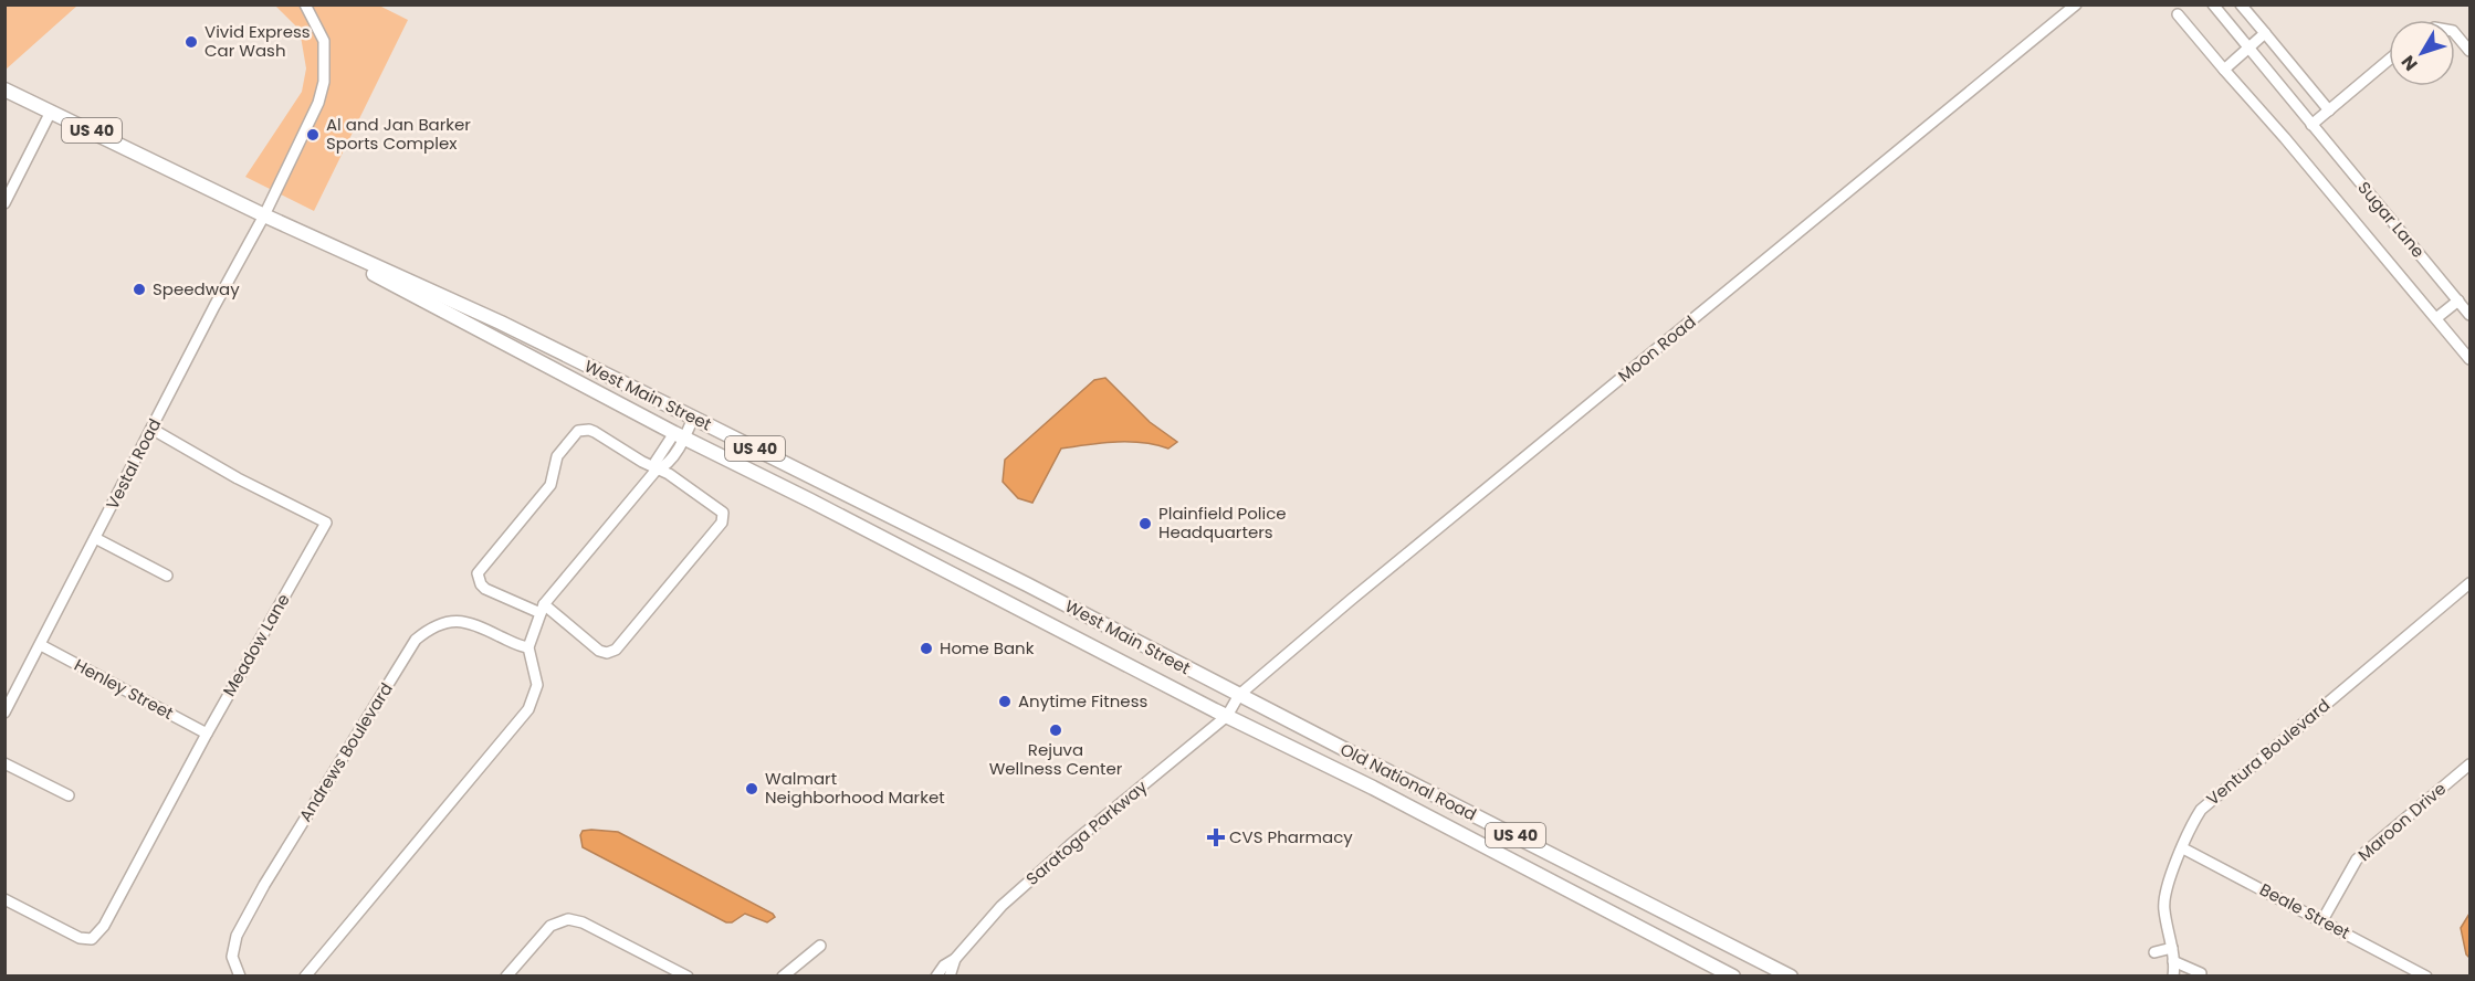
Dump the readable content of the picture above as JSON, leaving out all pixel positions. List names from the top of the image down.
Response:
{
  "streets": {
    "main road": ["US 40", "West Main Street", "Old National Road"],
    "street": [
      "Sugar Lane",
      "Moon Road",
      "Vestal Road",
      "Meadow Lane",
      "Henley Street",
      "Andrews Boulevard",
      "Ventura Boulevard",
      "Maroon Drive",
      "Saratoga Parkway",
      "Beale Street"
    ]
  },
  "crossings": [
    ["Moon Road", "West Main Street"],
    ["Moon Road", "Old National Road"],
    ["Moon Road", "Saratoga Parkway"],
    ["West Main Street", "Vestal Road"],
    ["West Main Street", "Old National Road"],
    ["West Main Street", "Saratoga Parkway"],
    ["Vestal Road", "Meadow Lane"],
    ["Vestal Road", "Henley Street"],
    ["Meadow Lane", "Henley Street"],
    ["Ventura Boulevard", "Beale Street"],
    ["Old National Road", "Saratoga Parkway"],
    ["Maroon Drive", "Beale Street"]
  ],
  "places": {
    "other": [
      "Vivid Express Car Wash",
      "Al and Jan Barker Sports Complex",
      "Speedway",
      "Plainfield Police Headquarters",
      "Home Bank",
      "Anytime Fitness",
      "Rejuva Wellness Center",
      "Walmart Neighborhood Market"
    ],
    "health": ["CVS Pharmacy"]
  },
  "north": "bottom left"
}
